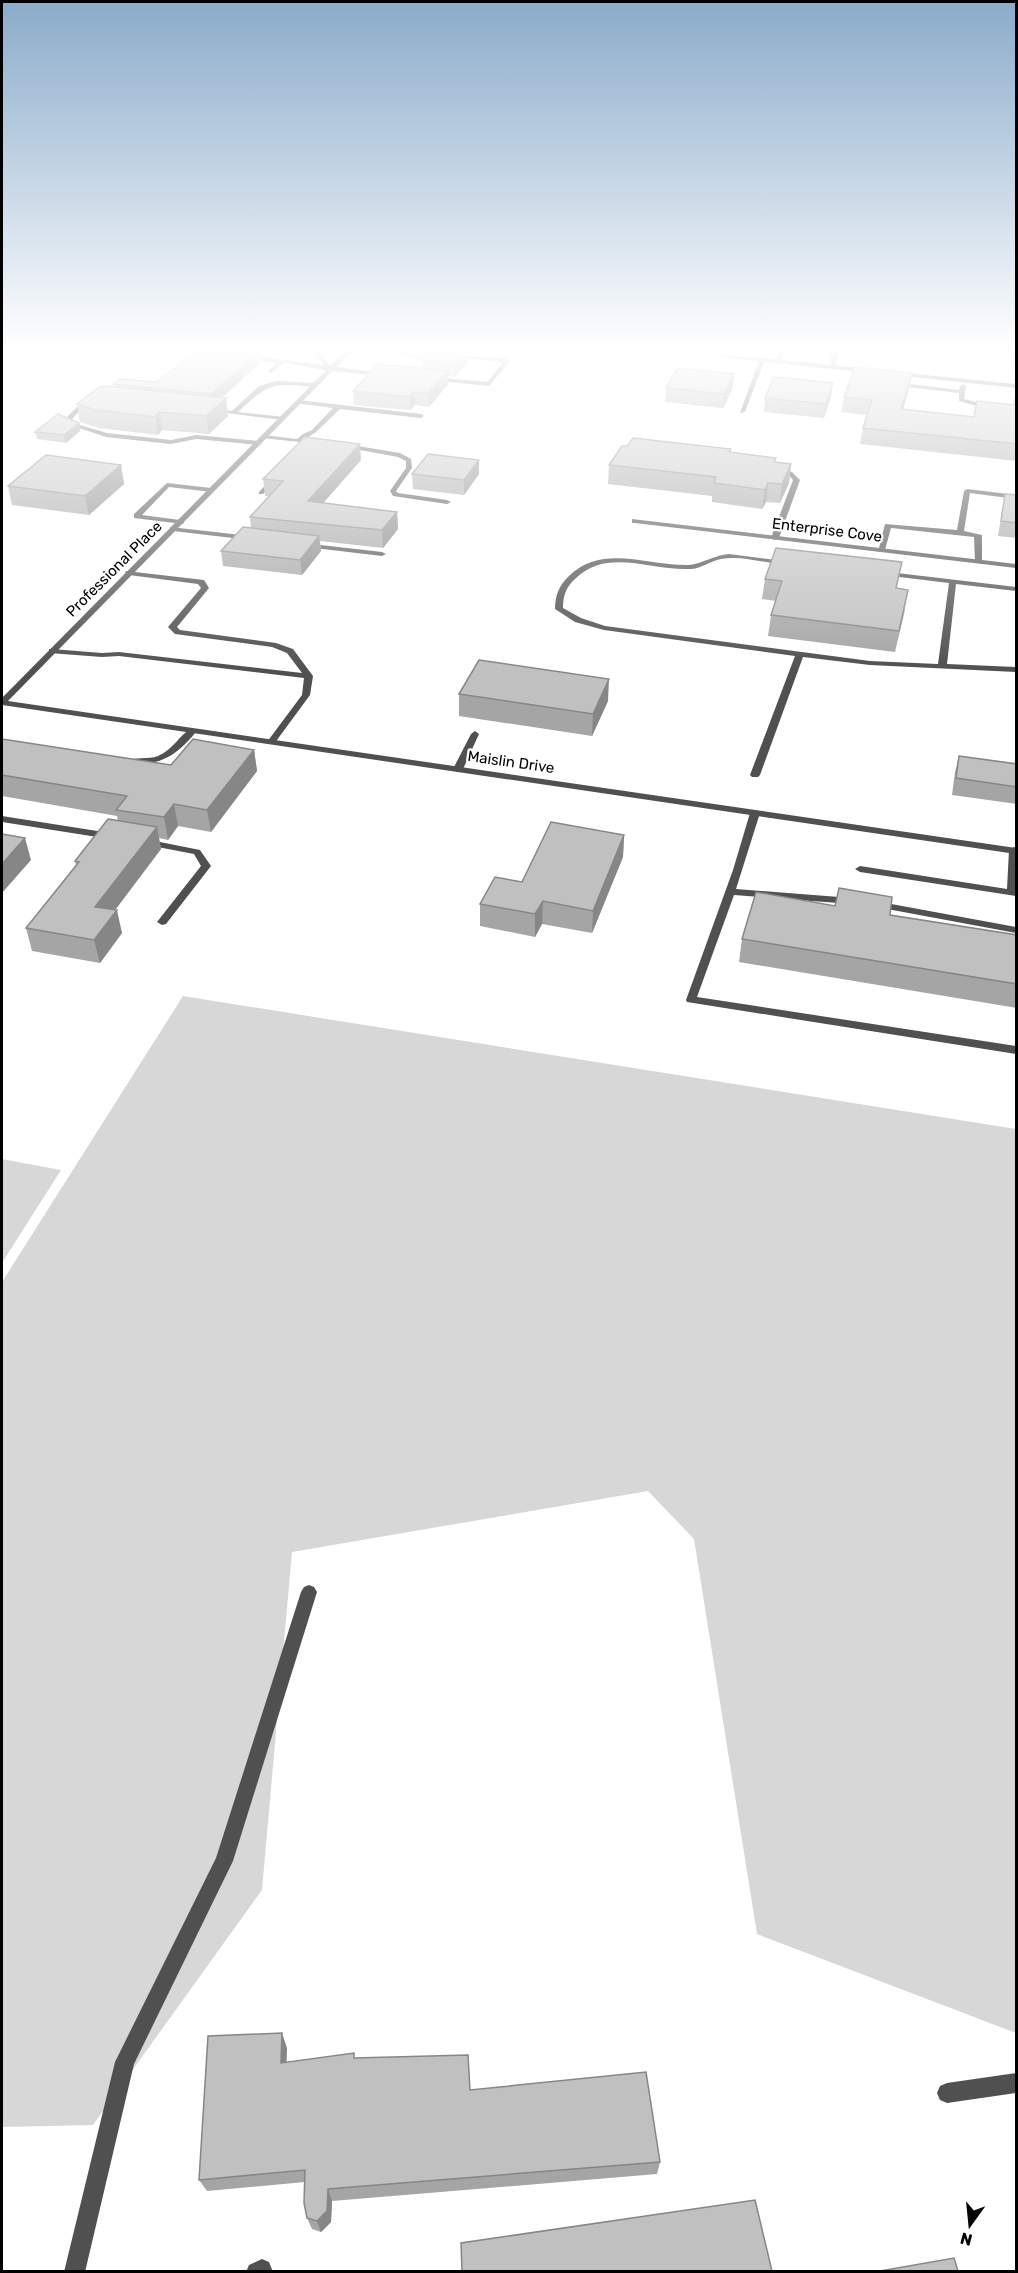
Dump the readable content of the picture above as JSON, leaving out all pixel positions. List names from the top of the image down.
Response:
{
  "streets": {
    "street": ["Enterprise Cove", "Professional Place", "Maislin Drive"]
  },
  "crossings": [
    ["Professional Place", "Maislin Drive"]
  ],
  "north": "bottom"
}
